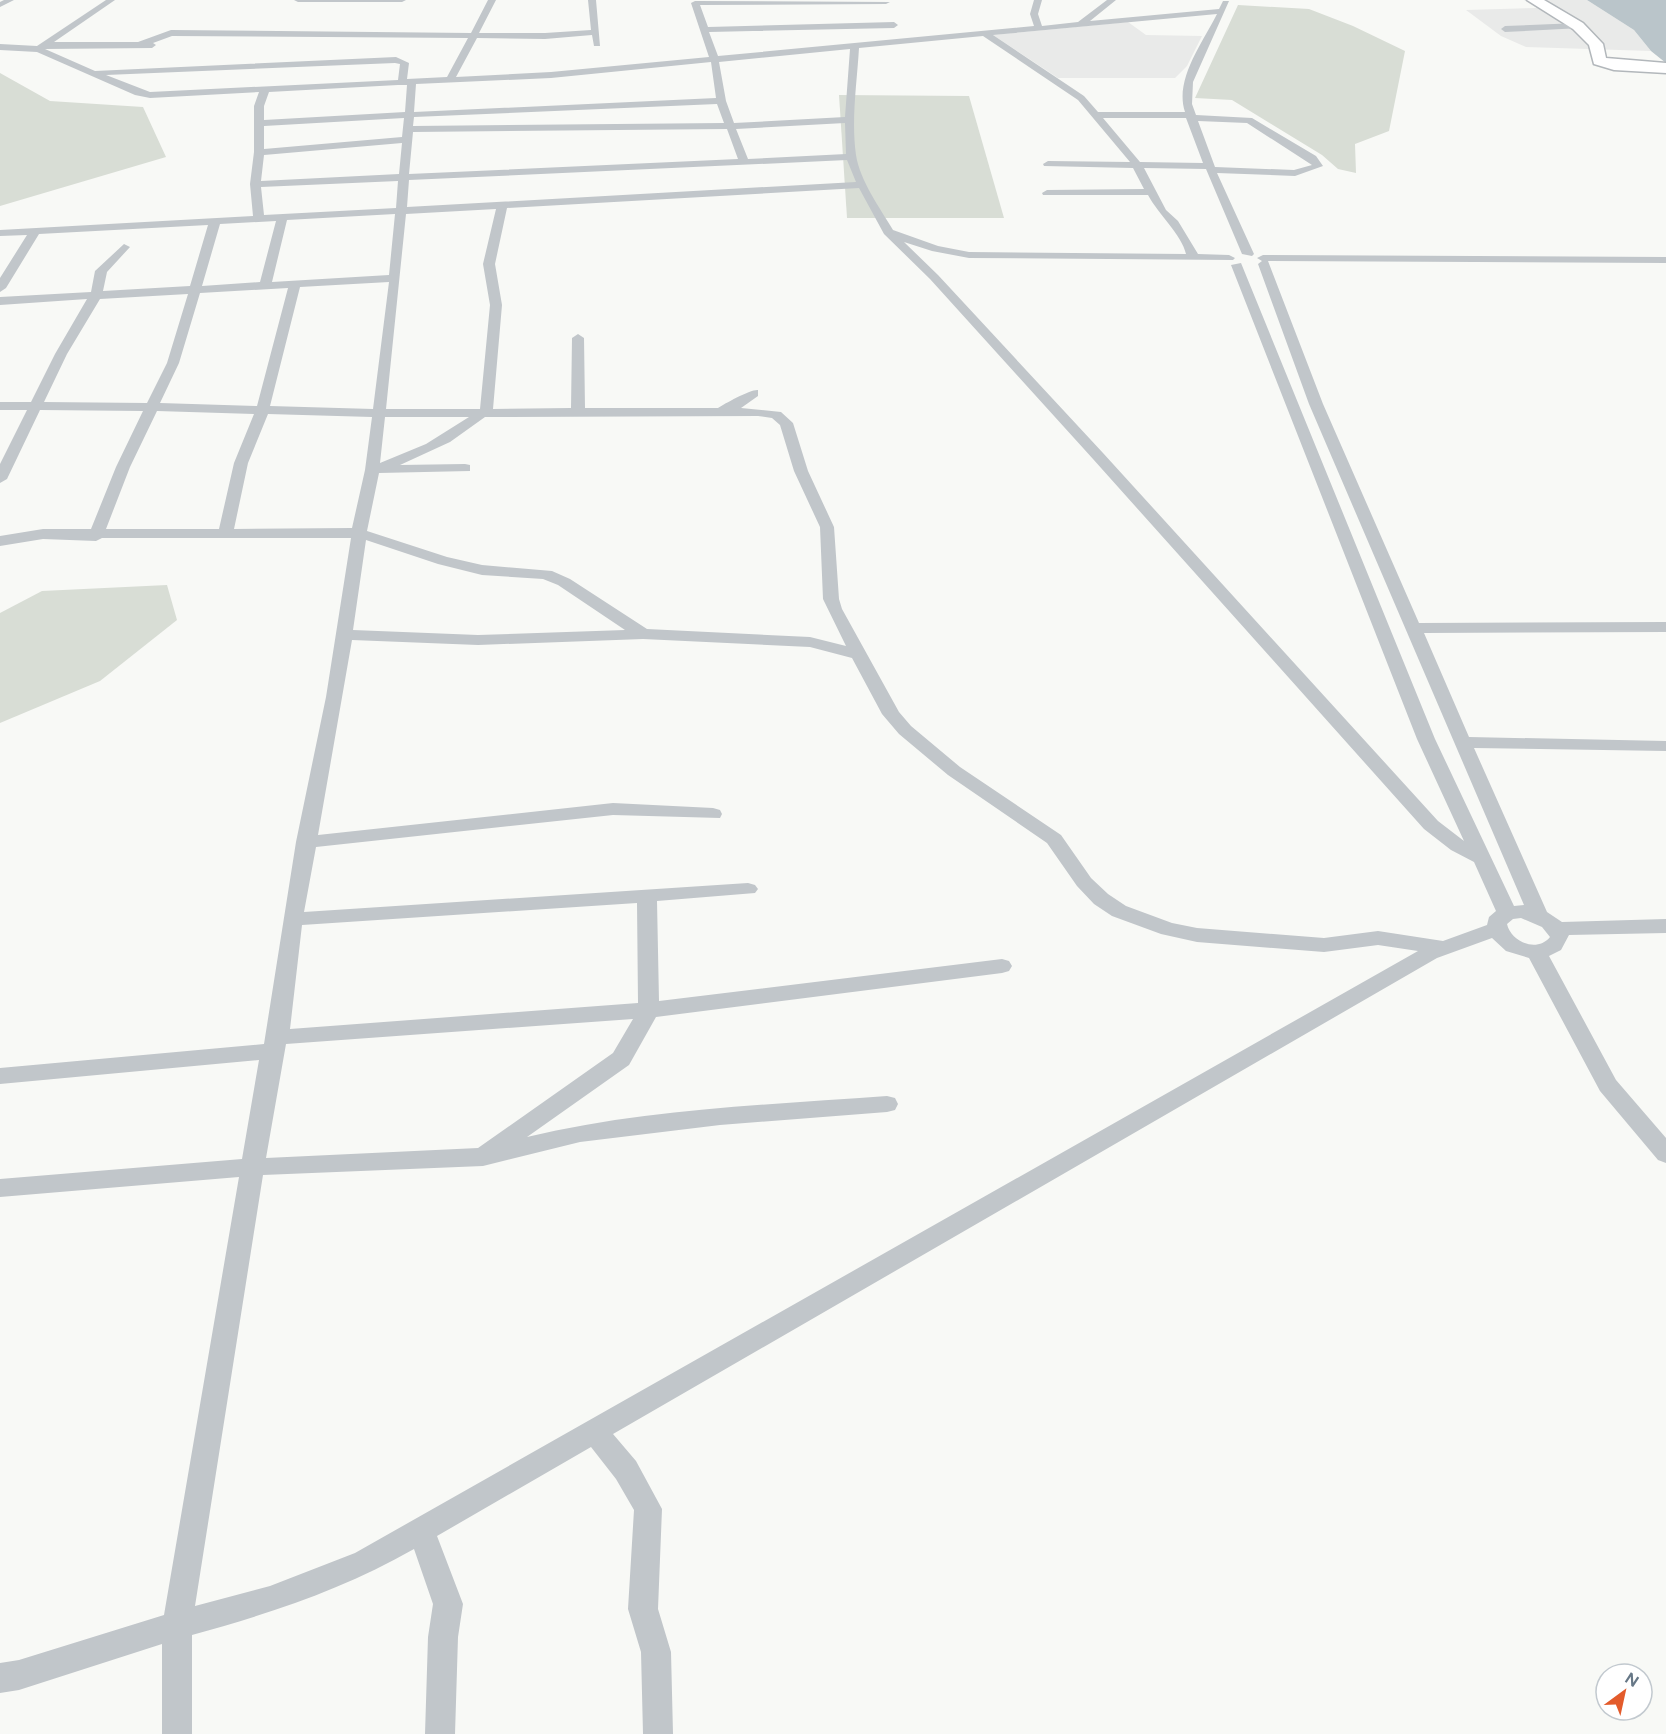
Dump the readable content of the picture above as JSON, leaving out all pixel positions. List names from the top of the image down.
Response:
{
  "north": "top right"
}
